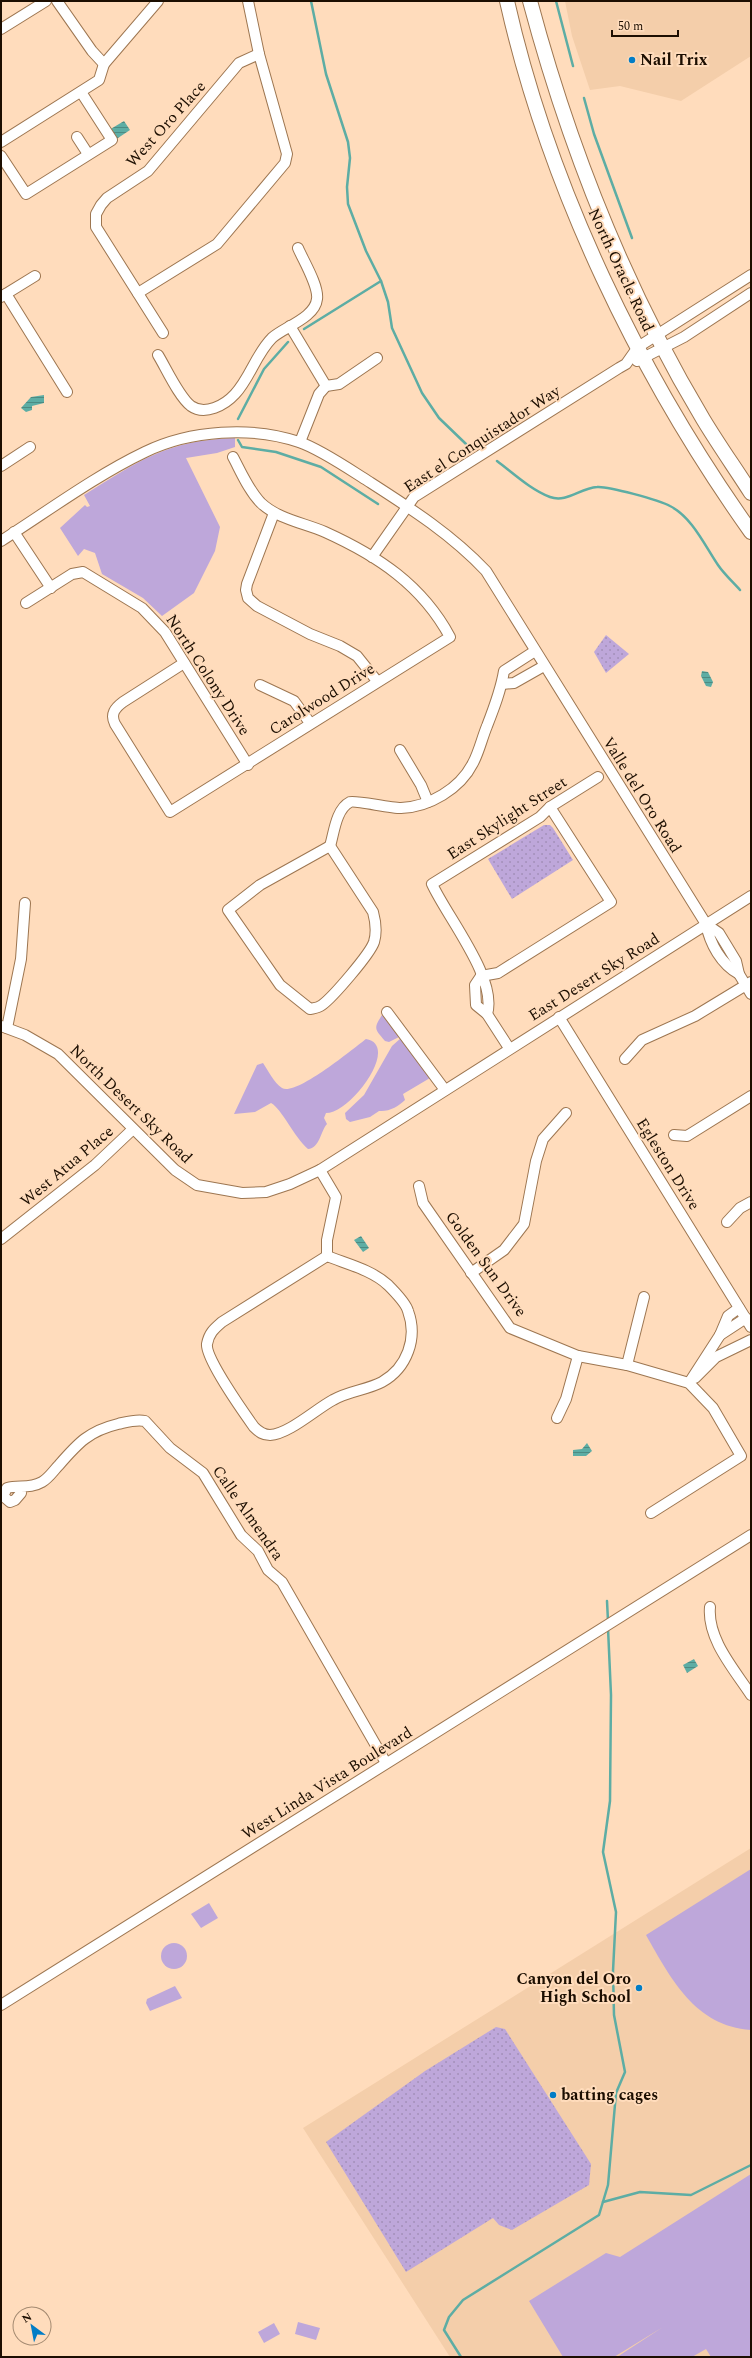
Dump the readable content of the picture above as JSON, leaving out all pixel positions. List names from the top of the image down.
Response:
{
  "streets": {
    "highway": ["North Oracle Road"],
    "street": [
      "West Oro Place",
      "East el Conquistador Way",
      "North Colony Drive",
      "Carolwood Drive",
      "Valle del Oro Road",
      "East Skylight Street",
      "East Desert Sky Road",
      "North Desert Sky Road",
      "Egleston Drive",
      "West Atua Place",
      "Golden Sun Drive",
      "Calle Almendra",
      "West Linda Vista Boulevard"
    ]
  },
  "crossings": [
    ["North Oracle Road", "East el Conquistador Way"],
    ["East el Conquistador Way", "Carolwood Drive"],
    ["East el Conquistador Way", "Valle del Oro Road"],
    ["North Colony Drive", "Carolwood Drive"],
    ["Valle del Oro Road", "East Desert Sky Road"],
    ["East Desert Sky Road", "North Desert Sky Road"],
    ["East Desert Sky Road", "Egleston Drive"],
    ["North Desert Sky Road", "West Atua Place"],
    ["Calle Almendra", "West Linda Vista Boulevard"]
  ],
  "places": ["Nail Trix", "Canyon del Oro High School", "batting cages"],
  "scale_bar": "50 m",
  "north": "top left"
}
